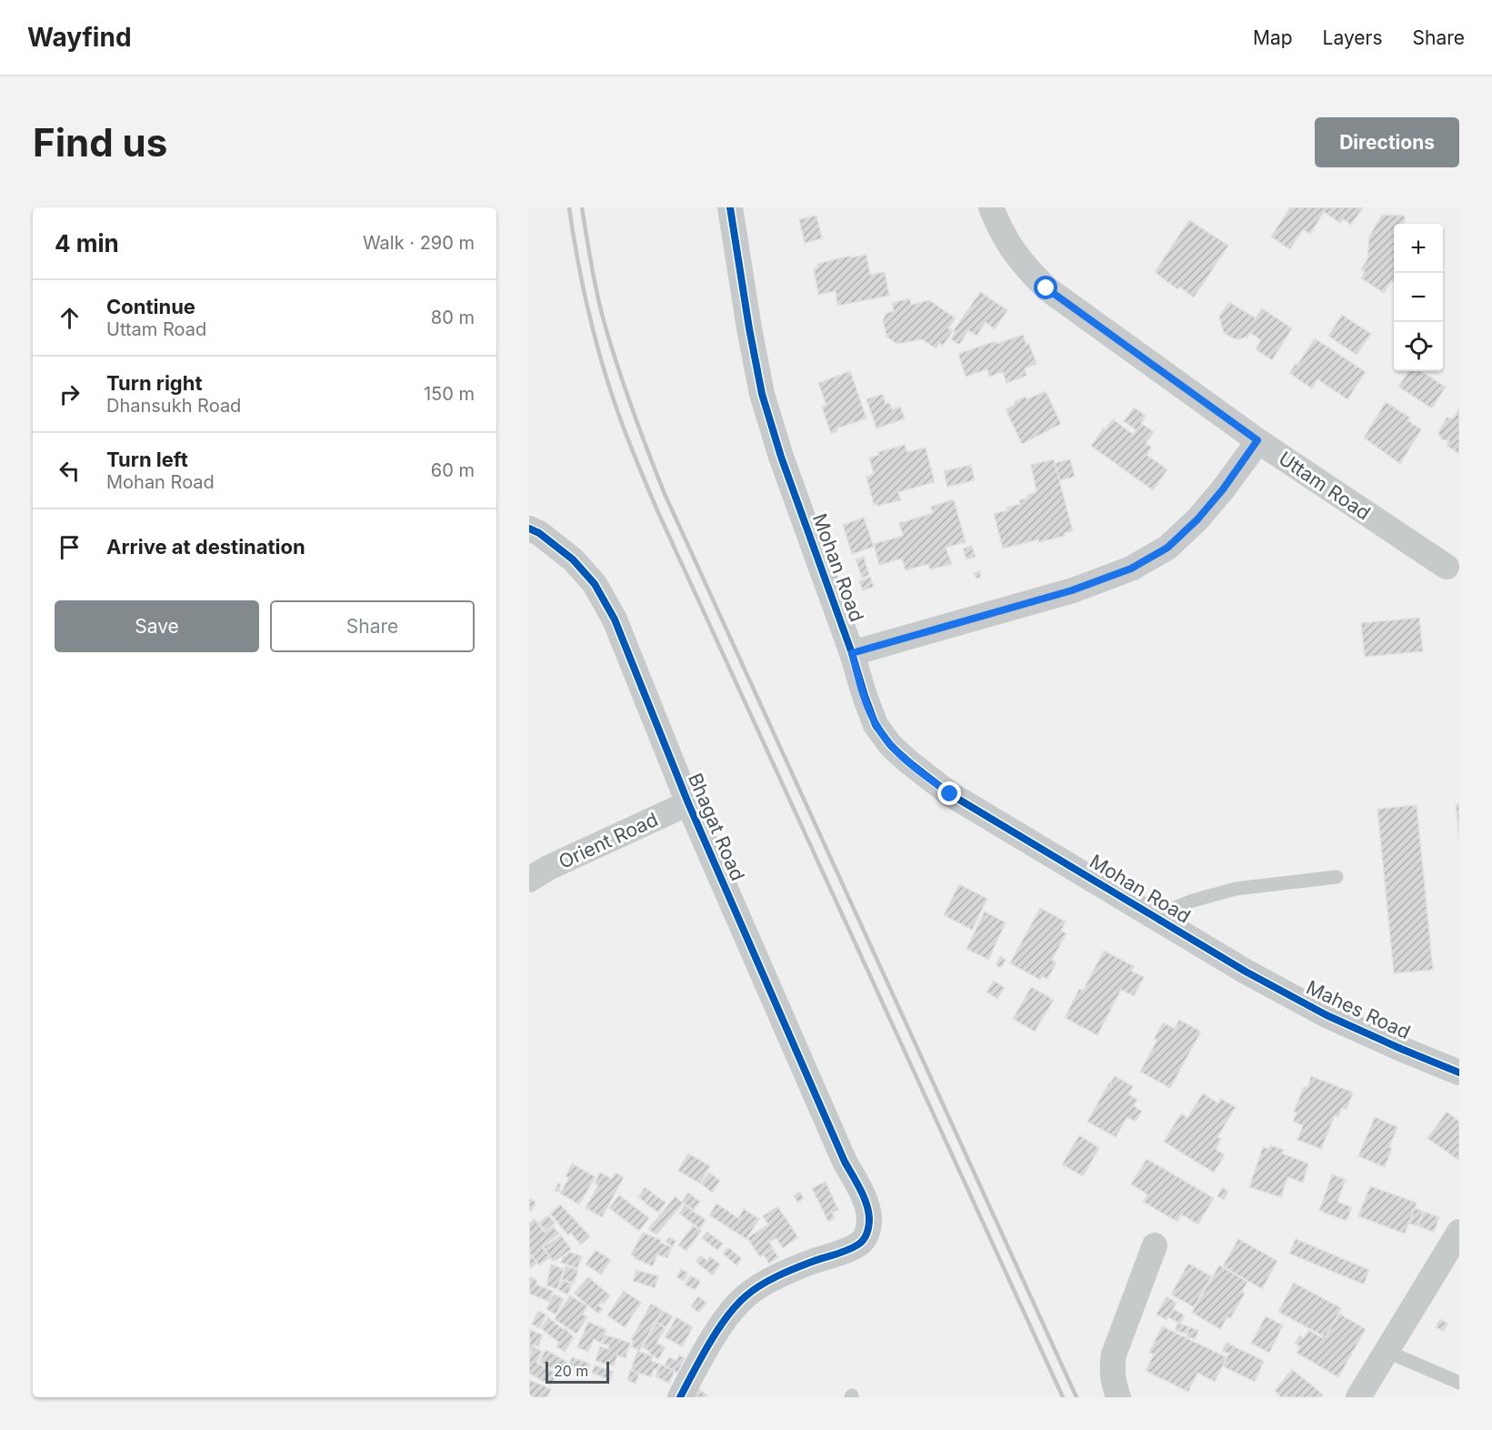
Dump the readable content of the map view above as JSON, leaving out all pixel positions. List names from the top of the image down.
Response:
{
  "streets": {
    "street": [
      "Uttam Road",
      "Mohan Road",
      "Bhagat Road",
      "Orient Road",
      "Mahes Road"
    ]
  },
  "crossings": [
    ["Mohan Road", "Mahes Road"],
    ["Bhagat Road", "Orient Road"]
  ],
  "scale_bar": "20 m",
  "page": {
    "header": "Wayfind",
    "nav": ["Map", "Layers", "Share"],
    "buttons": [
      "Directions",
      ["Save", "Share"]
    ],
    "title": "Find us",
    "heading": ["4 min", "Walk · 290 m"],
    "map_buttons": ["+", "−"],
    "list": [
      ["Continue", "Uttam Road", "80 m"],
      ["Turn right", "Dhansukh Road", "150 m"],
      ["Turn left", "Mohan Road", "60 m"],
      "Arrive at destination"
    ],
    "scale": "20 m"
  }
}
